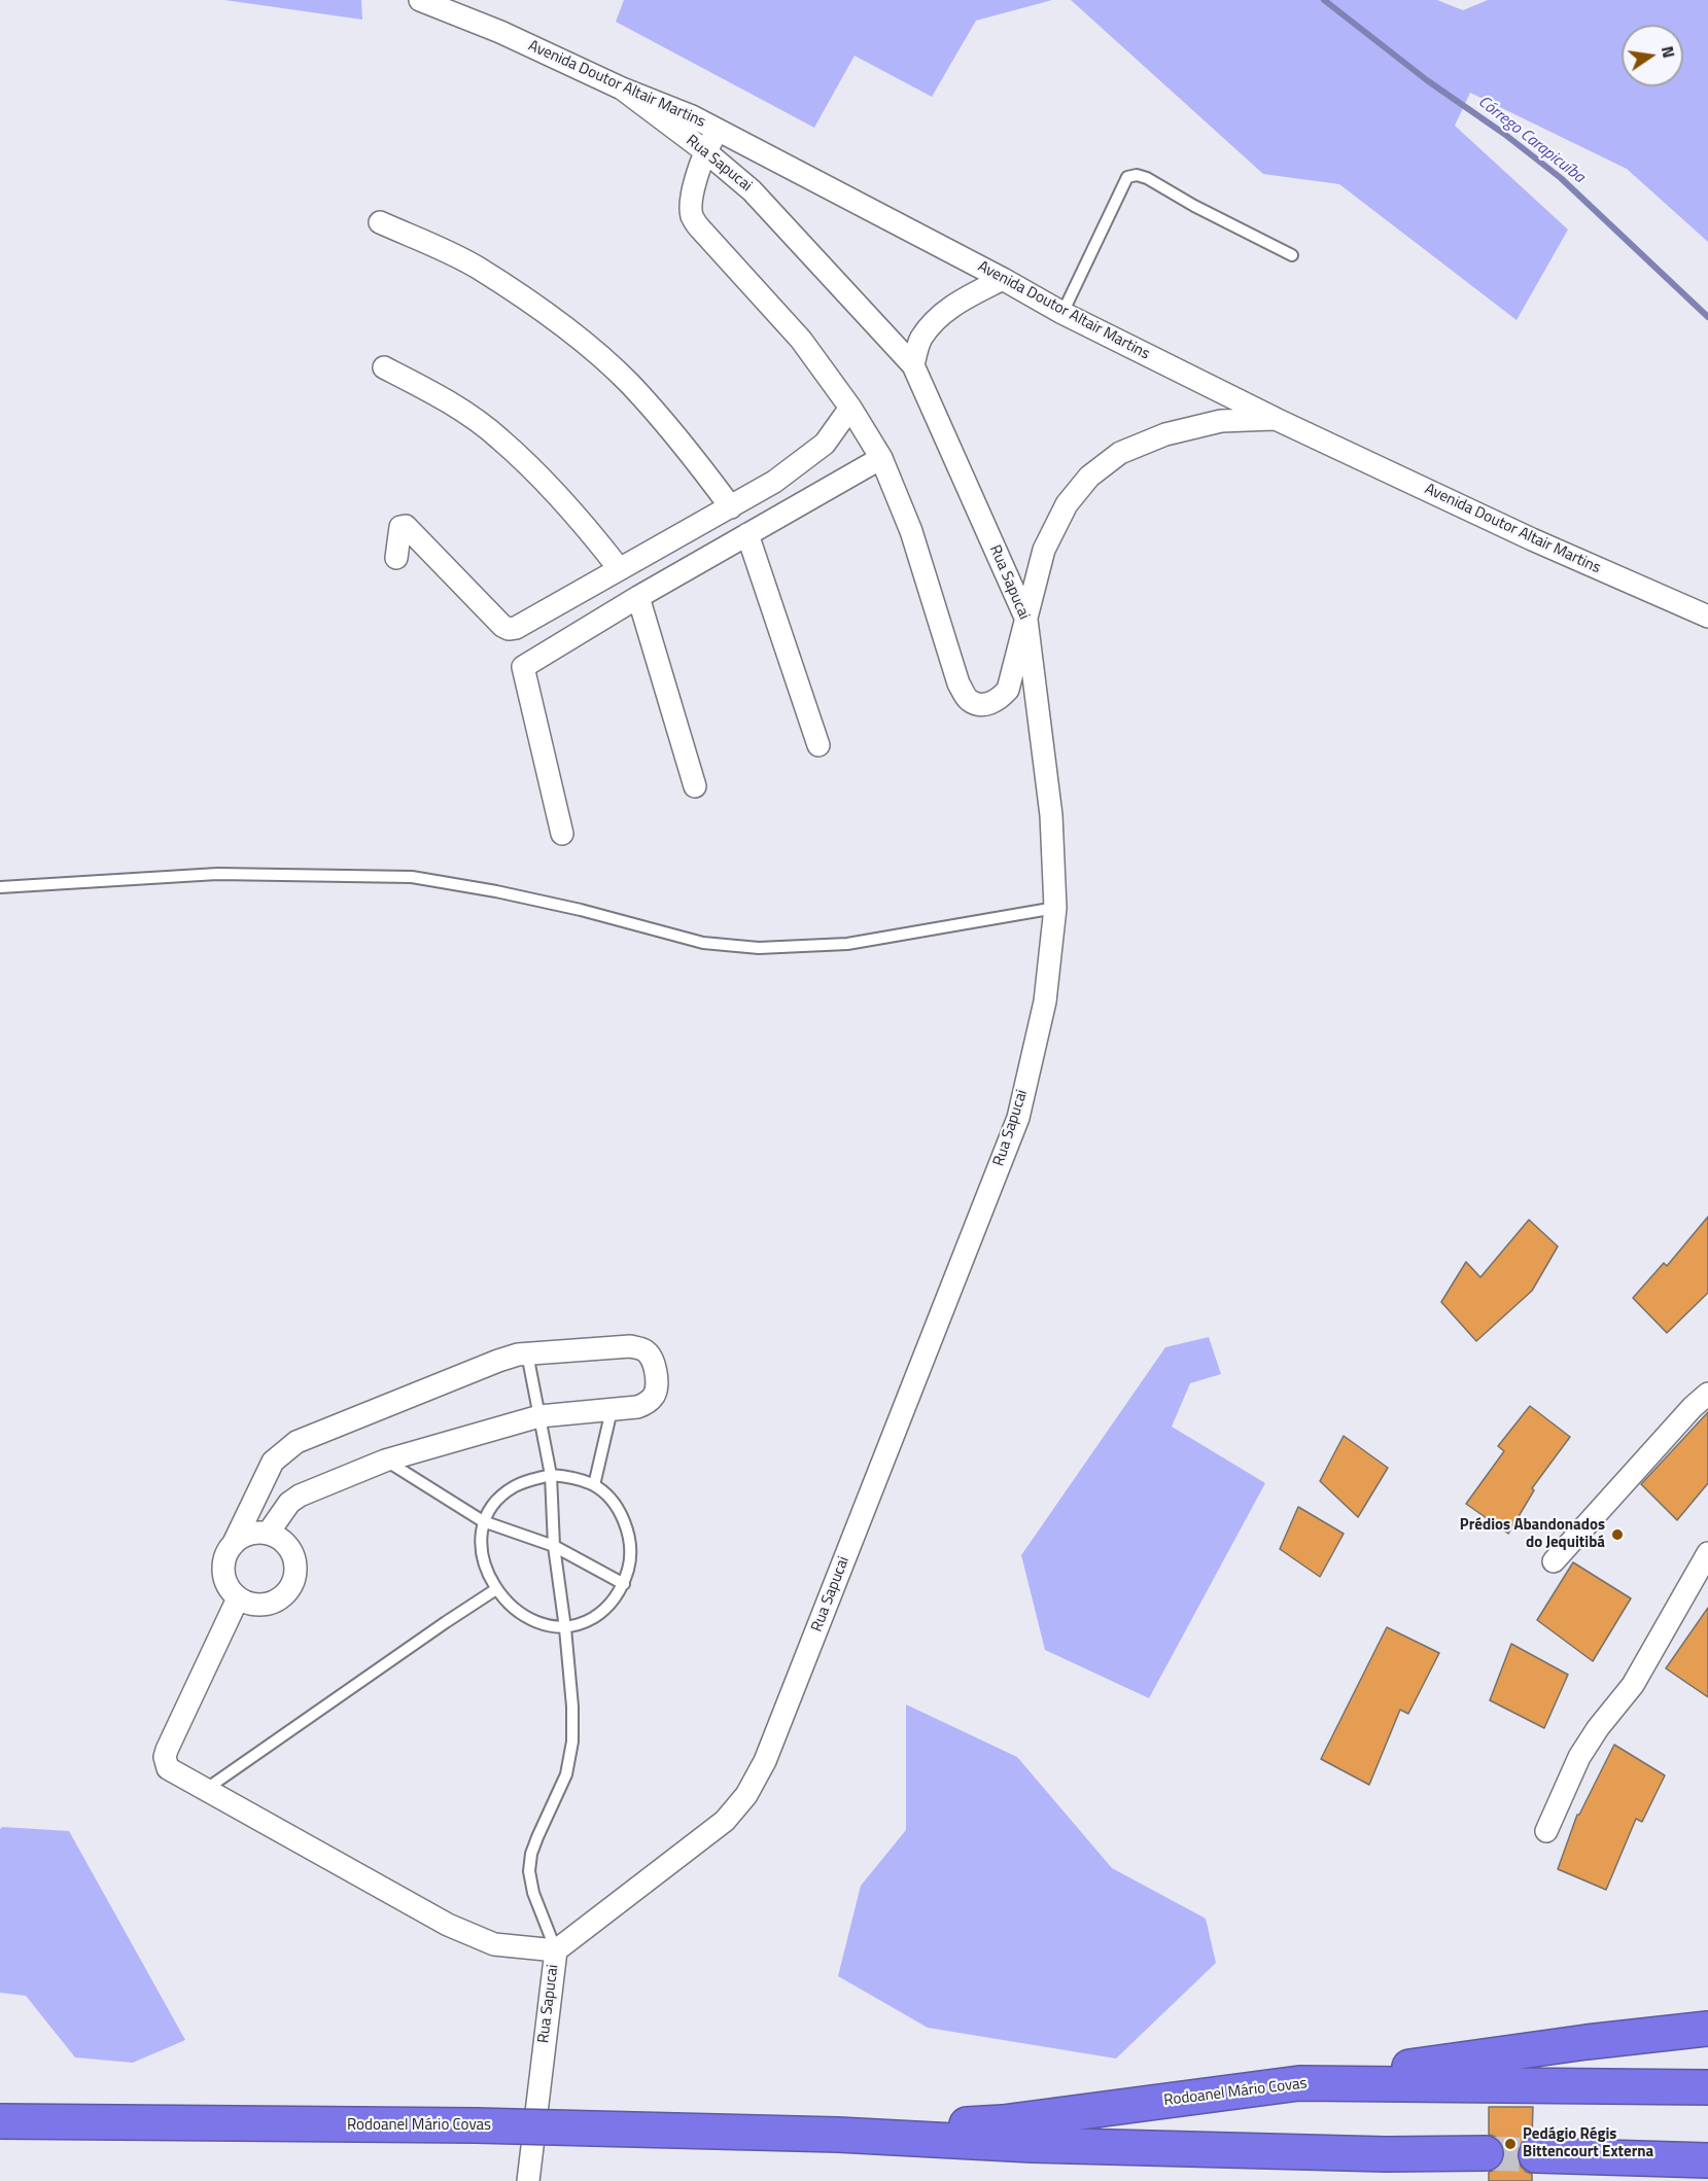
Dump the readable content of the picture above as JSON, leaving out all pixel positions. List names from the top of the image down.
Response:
{
  "streets": {
    "highway": ["Rodoanel Mário Covas"],
    "street": ["Avenida Doutor Altair Martins", "Rua Sapucai"]
  },
  "crossings": [
    ["Avenida Doutor Altair Martins", "Rua Sapucai"]
  ],
  "water": ["Córrego Carapicuíba"],
  "places": ["Prédios Abandonados do Jequitibá", "Pedágio Régis Bittencourt Externa"],
  "north": "right"
}
